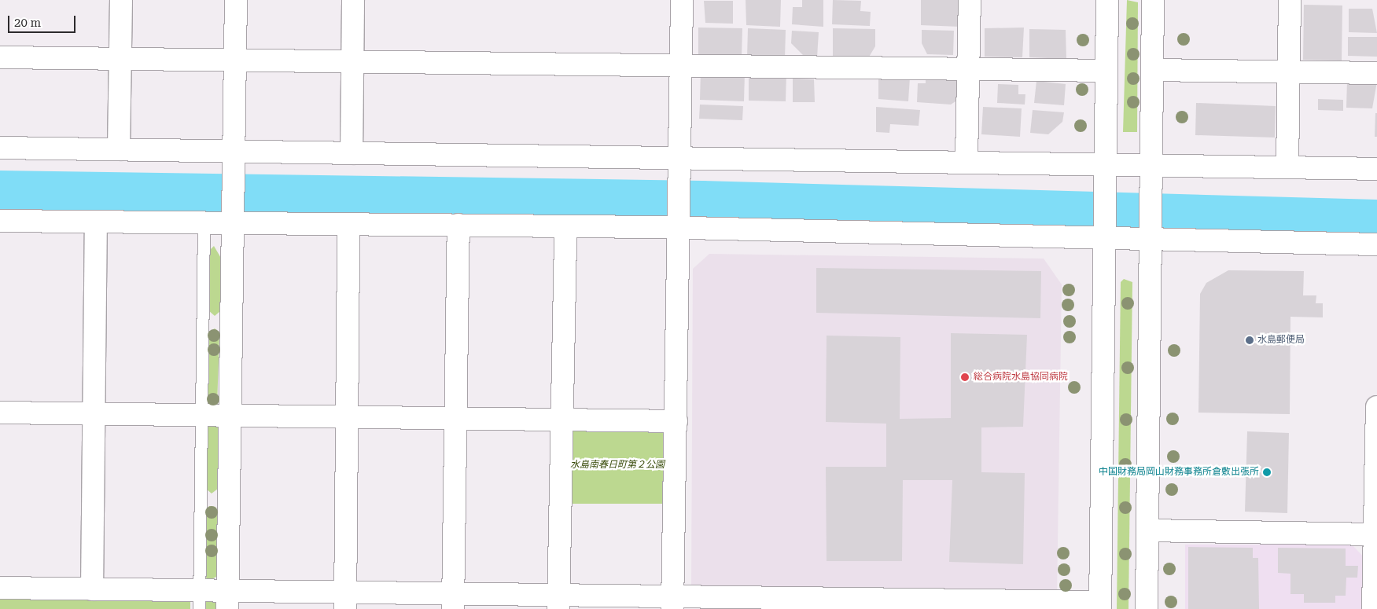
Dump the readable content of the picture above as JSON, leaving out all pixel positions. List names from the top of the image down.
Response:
{
  "parks": ["水島南春日町第２公園"],
  "places": ["水島郵便局", "総合病院水島協同病院", "中国財務局岡山財務事務所倉敷出張所"],
  "scale_bar": "20 m"
}
